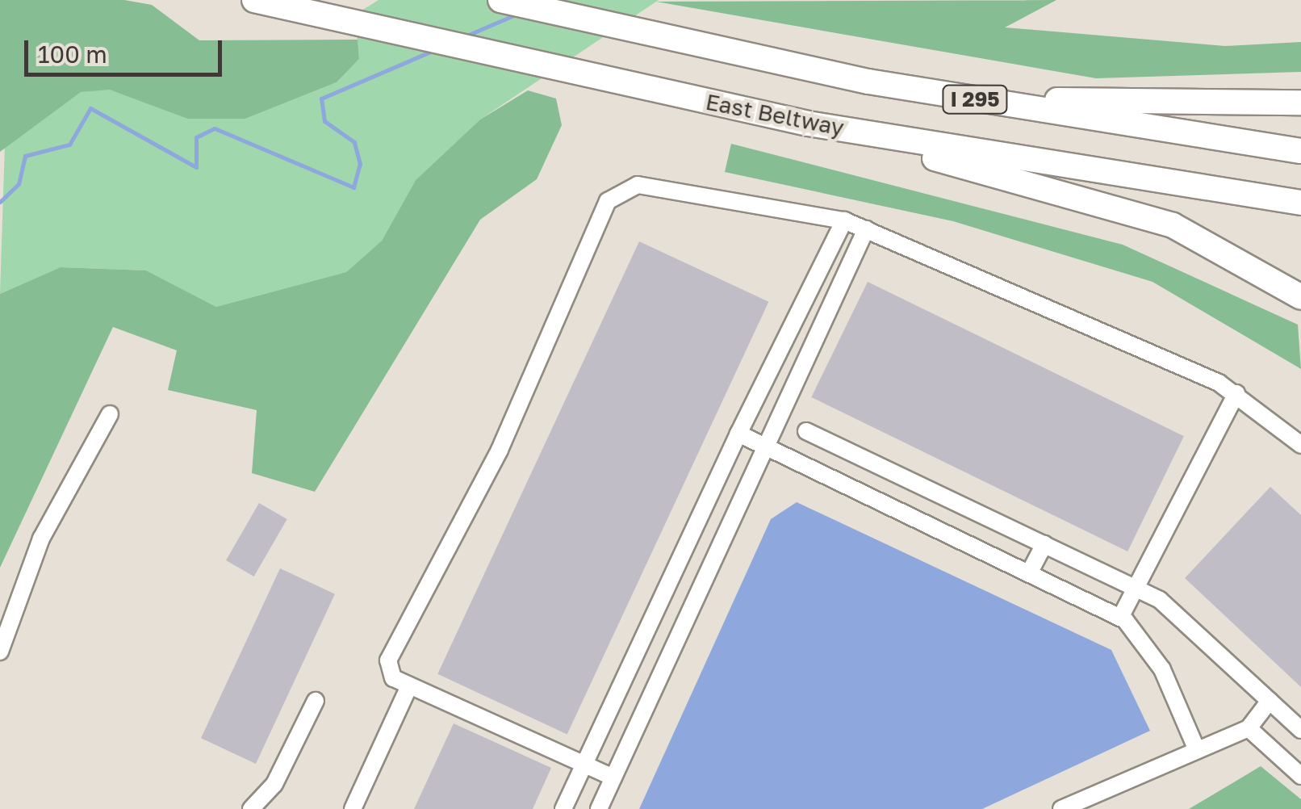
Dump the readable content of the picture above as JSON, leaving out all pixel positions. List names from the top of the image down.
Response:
{
  "streets": {
    "highway": ["I 295", "East Beltway"]
  },
  "scale_bar": "100 m"
}
